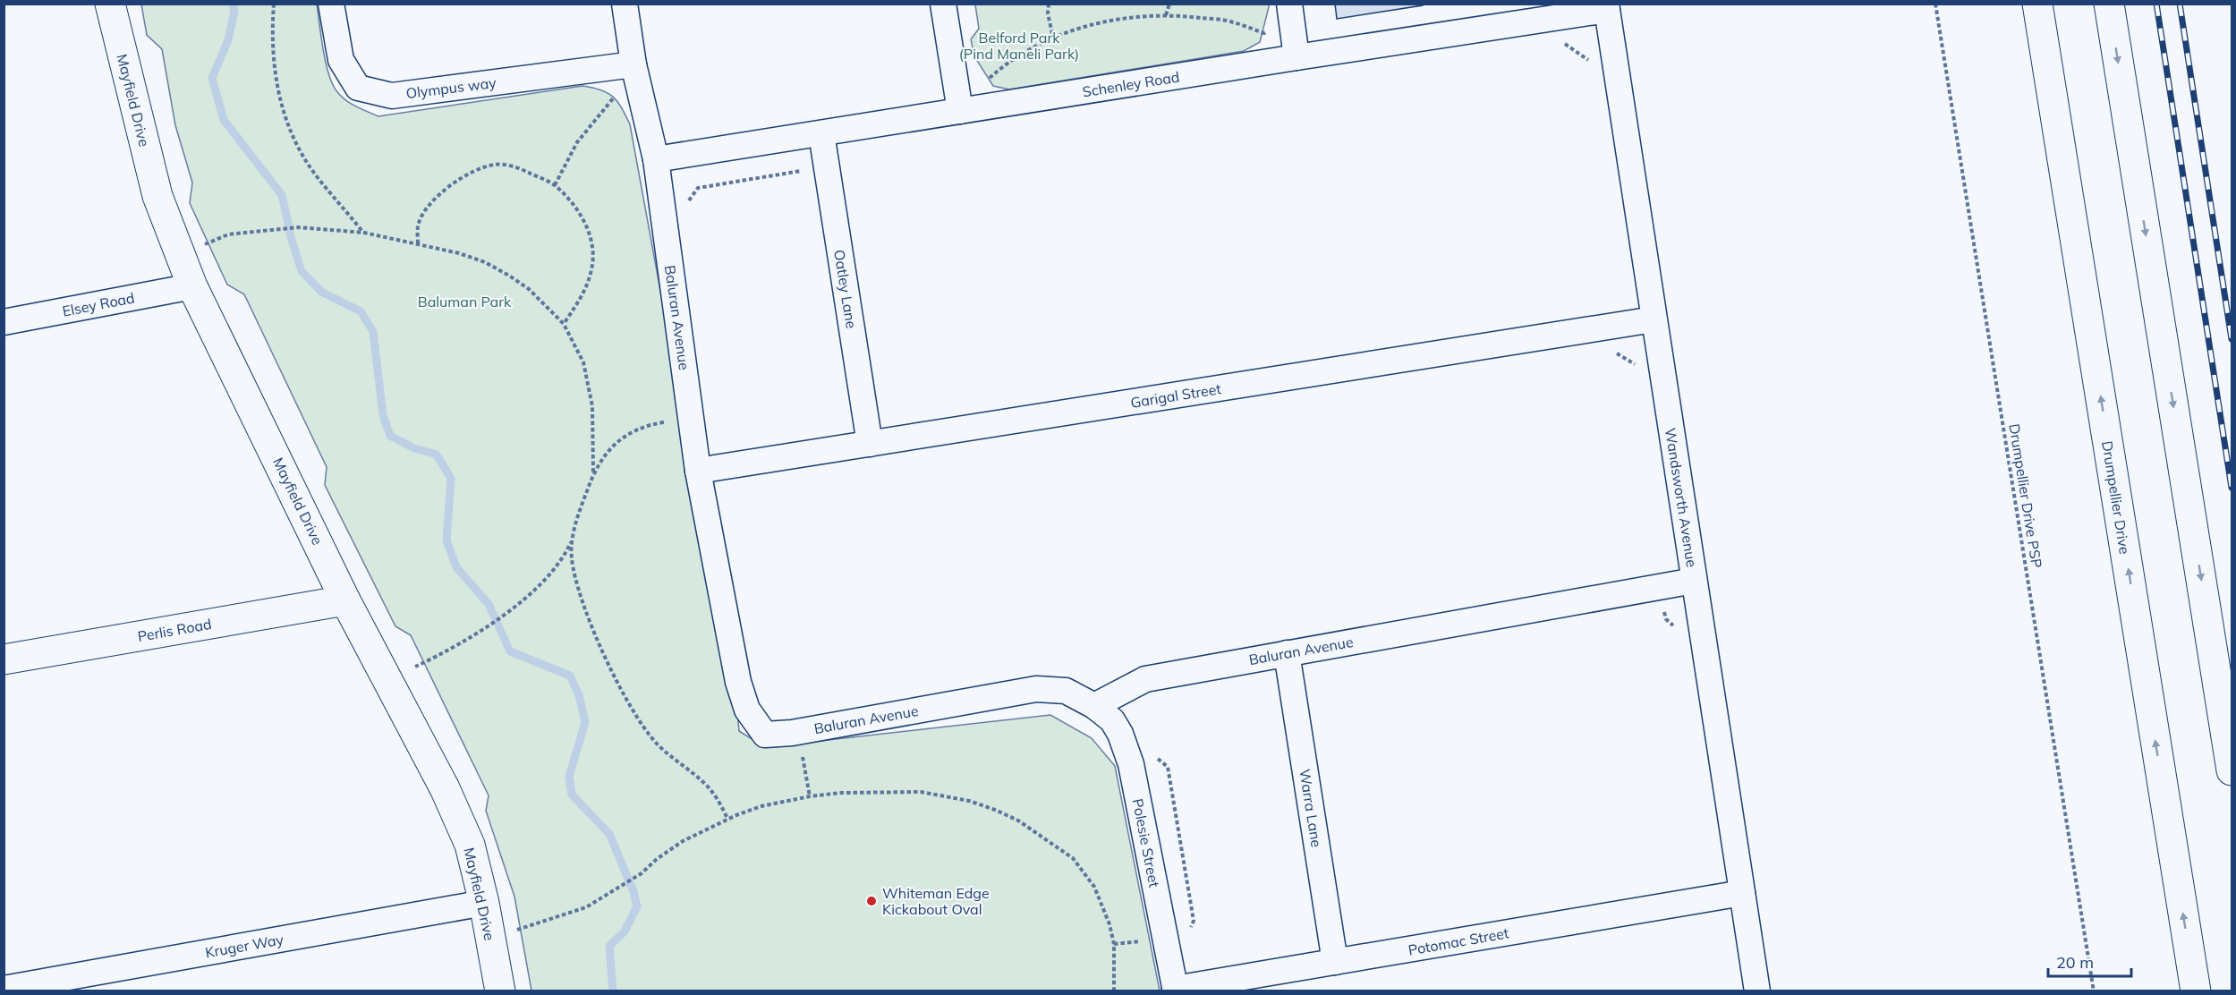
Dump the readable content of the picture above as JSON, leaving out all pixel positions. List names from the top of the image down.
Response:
{
  "streets": {
    "main road": ["Mayfield Drive", "Drumpellier Drive", "Perlis Road"],
    "street": [
      "Schenley Road",
      "Olympus way",
      "Oatley Lane",
      "Elsey Road",
      "Baluran Avenue",
      "Garigal Street",
      "Wandsworth Avenue",
      "Warra Lane",
      "Polesie Street",
      "Potomac Street",
      "Kruger Way"
    ],
    "path": ["Drumpellier Drive PSP"]
  },
  "crossings": [
    ["Schenley Road", "Oatley Lane"],
    ["Schenley Road", "Baluran Avenue"],
    ["Schenley Road", "Wandsworth Avenue"],
    ["Olympus way", "Baluran Avenue"],
    ["Mayfield Drive", "Elsey Road"],
    ["Mayfield Drive", "Perlis Road"],
    ["Mayfield Drive", "Kruger Way"],
    ["Oatley Lane", "Garigal Street"],
    ["Baluran Avenue", "Garigal Street"],
    ["Baluran Avenue", "Wandsworth Avenue"],
    ["Baluran Avenue", "Warra Lane"],
    ["Baluran Avenue", "Polesie Street"],
    ["Garigal Street", "Wandsworth Avenue"],
    ["Wandsworth Avenue", "Potomac Street"],
    ["Warra Lane", "Potomac Street"],
    ["Polesie Street", "Potomac Street"]
  ],
  "parks": ["Belford Park (Pind Maneli Park)", "Baluman Park"],
  "places": ["Whiteman Edge Kickabout Oval"],
  "scale_bar": "20 m"
}
